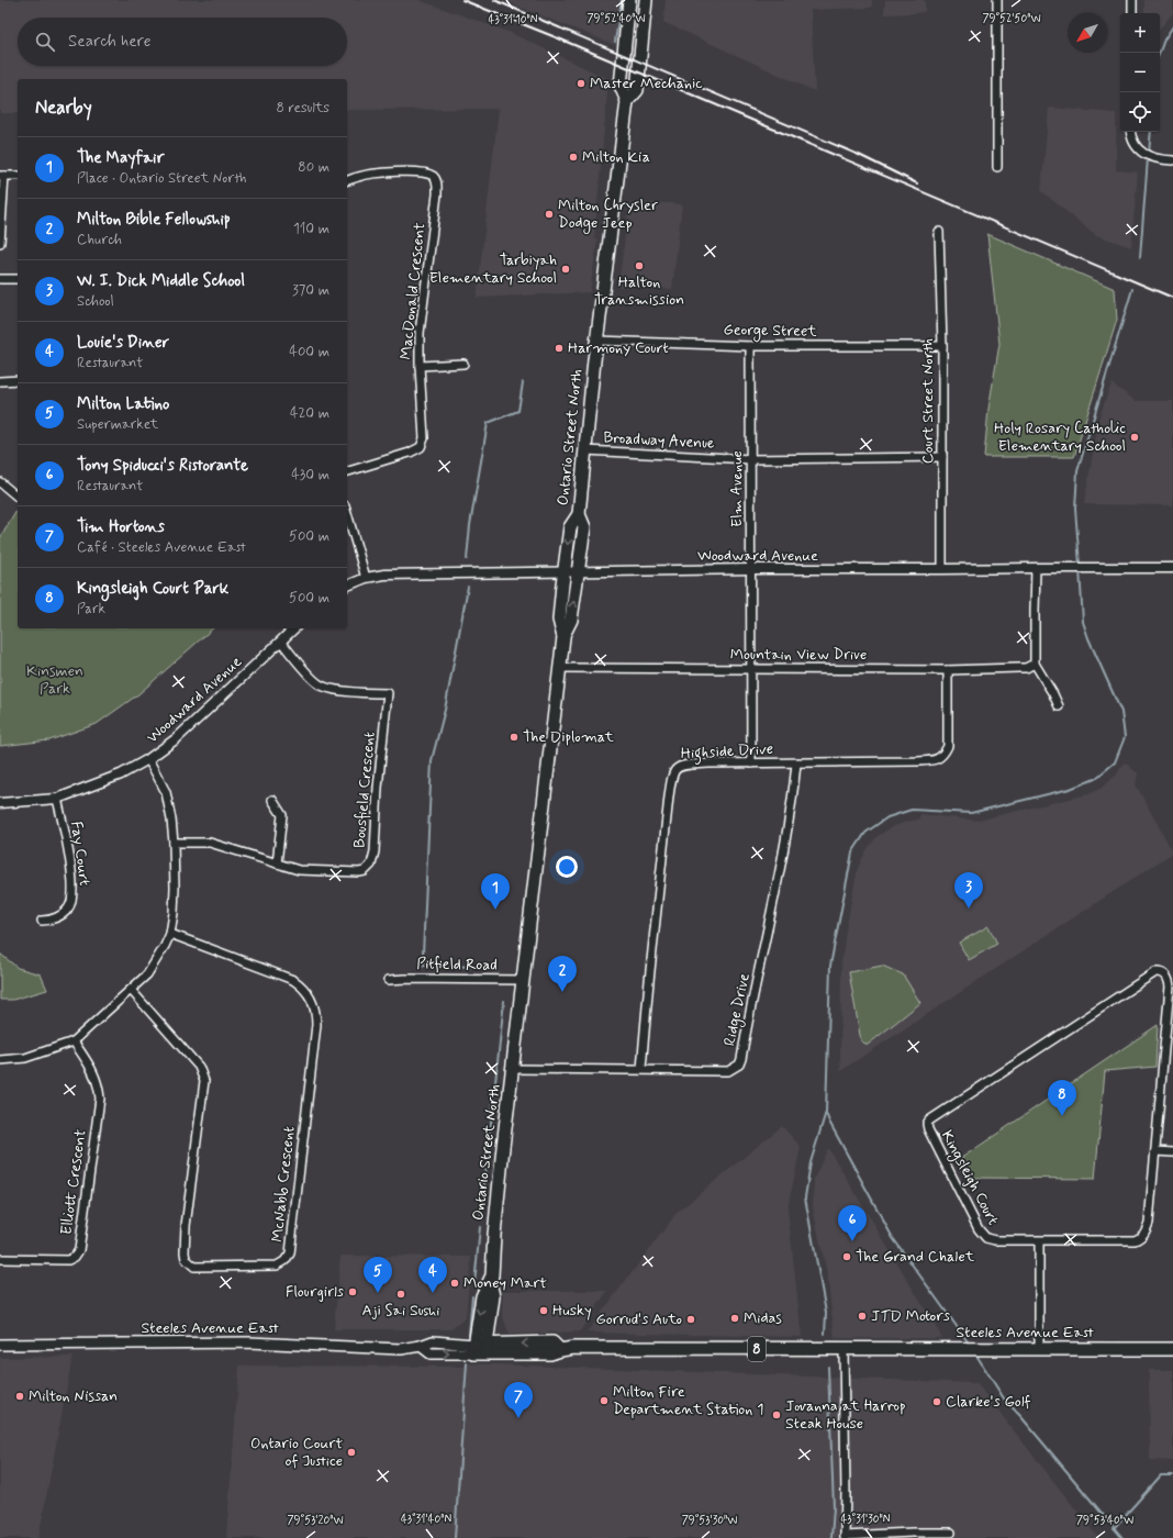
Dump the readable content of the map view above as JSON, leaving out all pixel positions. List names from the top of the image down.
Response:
{
  "streets": {
    "main road": ["Ontario Street North", "Steeles Avenue East", "8"],
    "street": [
      "MacDonald Crescent",
      "George Street",
      "Court Street North",
      "Broadway Avenue",
      "Elm Avenue",
      "Woodward Avenue",
      "Mountain View Drive",
      "Highside Drive",
      "Bousfield Crescent",
      "Fay Court",
      "Pitfield Road",
      "Ridge Drive",
      "Kingsleigh Court",
      "Elliott Crescent",
      "McNabb Crescent"
    ]
  },
  "crossings": [
    ["George Street", "Court Street North"],
    ["George Street", "Ontario Street North"],
    ["George Street", "Elm Avenue"],
    ["Court Street North", "Broadway Avenue"],
    ["Court Street North", "Woodward Avenue"],
    ["Ontario Street North", "Broadway Avenue"],
    ["Ontario Street North", "Woodward Avenue"],
    ["Ontario Street North", "Mountain View Drive"],
    ["Ontario Street North", "Pitfield Road"],
    ["Ontario Street North", "Ridge Drive"],
    ["Ontario Street North", "Steeles Avenue East"],
    ["Broadway Avenue", "Elm Avenue"],
    ["Elm Avenue", "Woodward Avenue"],
    ["Elm Avenue", "Mountain View Drive"],
    ["Elm Avenue", "Highside Drive"],
    ["Woodward Avenue", "Bousfield Crescent"],
    ["Woodward Avenue", "Fay Court"],
    ["Mountain View Drive", "Highside Drive"],
    ["Highside Drive", "Ridge Drive"]
  ],
  "parks": ["Kinsmen Park"],
  "places": [
    "Master Mechanic",
    "Milton Kia",
    "Milton Chrysler Dodge Jeep",
    "Halton Transmission",
    "Tarbiyah Elementary School",
    "Harmony Court",
    "Holy Rosary Catholic Elementary School",
    "The Diplomat",
    "The Grand Chalet",
    "Money Mart",
    "Flourgirls",
    "Aji Sai Sushi",
    "Husky",
    "JTD Motors",
    "Midas",
    "Gorrud's Auto",
    "Milton Nissan",
    "Milton Fire Department Station 1",
    "Clarke's Golf",
    "Jovanna at Harrop Steak House",
    "Ontario Court of Justice"
  ],
  "north": "bottom left",
  "page": {
    "map_buttons": ["+", "−"],
    "search": "Search here",
    "heading": ["Nearby", "8 results"],
    "list": [
      {
        "mark": "1",
        "name": "The Mayfair",
        "note": "Place · Ontario Street North",
        "value": "80 m"
      },
      {
        "mark": "2",
        "name": "Milton Bible Fellowship",
        "note": "Church",
        "value": "110 m"
      },
      {
        "mark": "3",
        "name": "W. I. Dick Middle School",
        "note": "School",
        "value": "370 m"
      },
      {
        "mark": "4",
        "name": "Louie's Diner",
        "note": "Restaurant",
        "value": "400 m"
      },
      {
        "mark": "5",
        "name": "Milton Latino",
        "note": "Supermarket",
        "value": "420 m"
      },
      {
        "mark": "6",
        "name": "Tony Spiducci's Ristorante",
        "note": "Restaurant",
        "value": "430 m"
      },
      {
        "mark": "7",
        "name": "Tim Hortons",
        "note": "Café · Steeles Avenue East",
        "value": "500 m"
      },
      {
        "mark": "8",
        "name": "Kingsleigh Court Park",
        "note": "Park",
        "value": "500 m"
      }
    ],
    "pins": [
      "3",
      "1",
      "2",
      "8",
      "6",
      "4",
      "5",
      "7"
    ]
  },
  "coordinates": [
    "79°52'40\"W",
    "79°52'50\"W",
    "43°31'10\"N",
    "43°31'40\"N",
    "43°31'30\"N",
    "79°53'20\"W",
    "79°53'30\"W",
    "79°53'40\"W"
  ]
}
